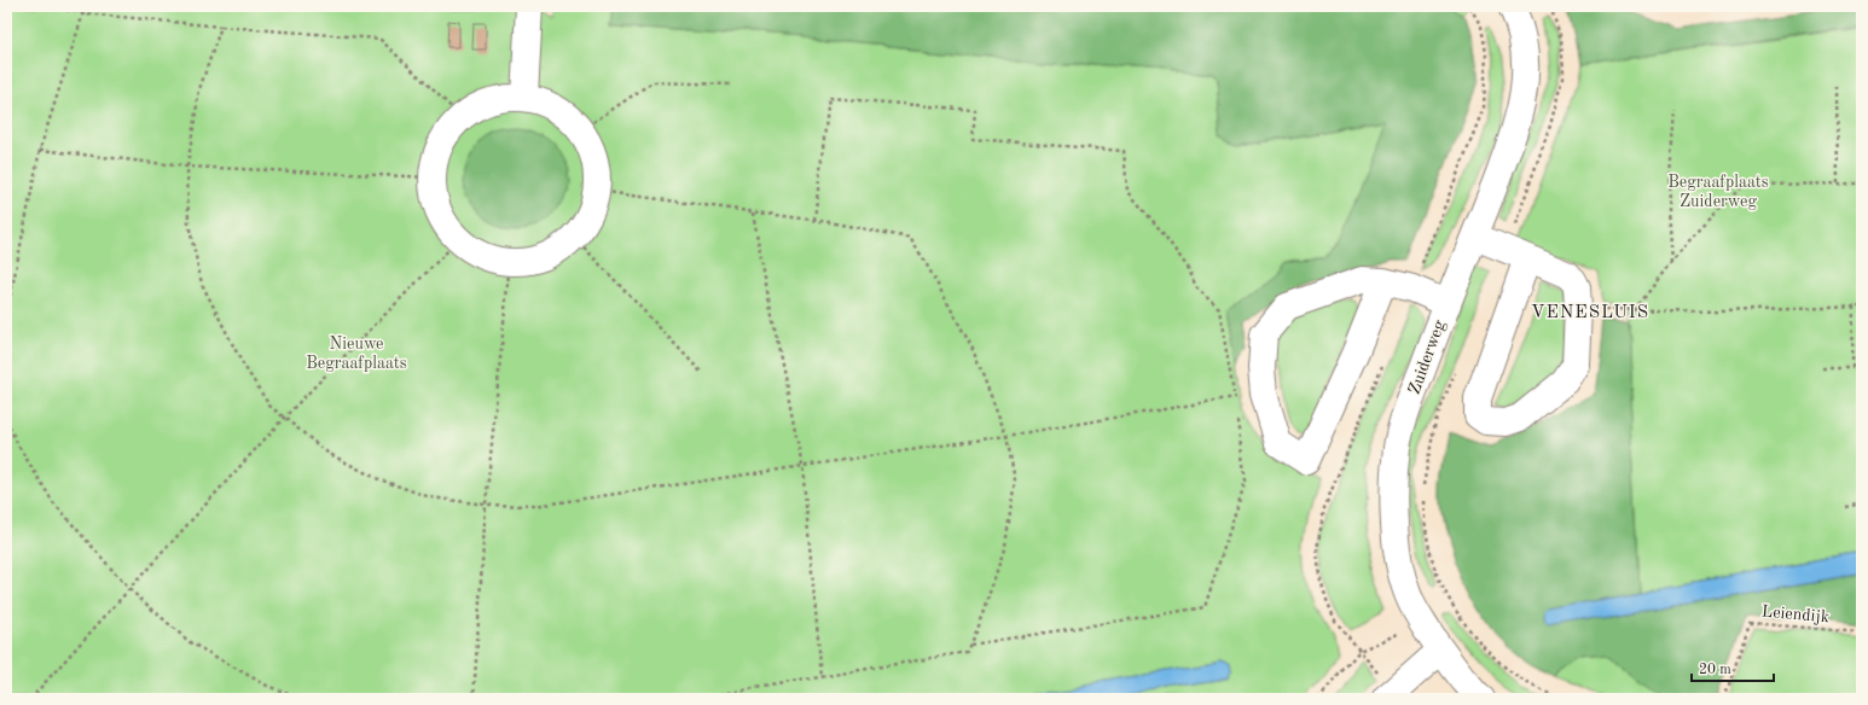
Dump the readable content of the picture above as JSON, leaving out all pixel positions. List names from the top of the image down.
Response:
{
  "streets": {
    "street": ["Zuiderweg"],
    "path": ["Leiendijk"]
  },
  "districts": ["VENESLUIS"],
  "parks": ["Begraafplaats Zuiderweg", "Nieuwe Begraafplaats"],
  "scale_bar": "20 m"
}
